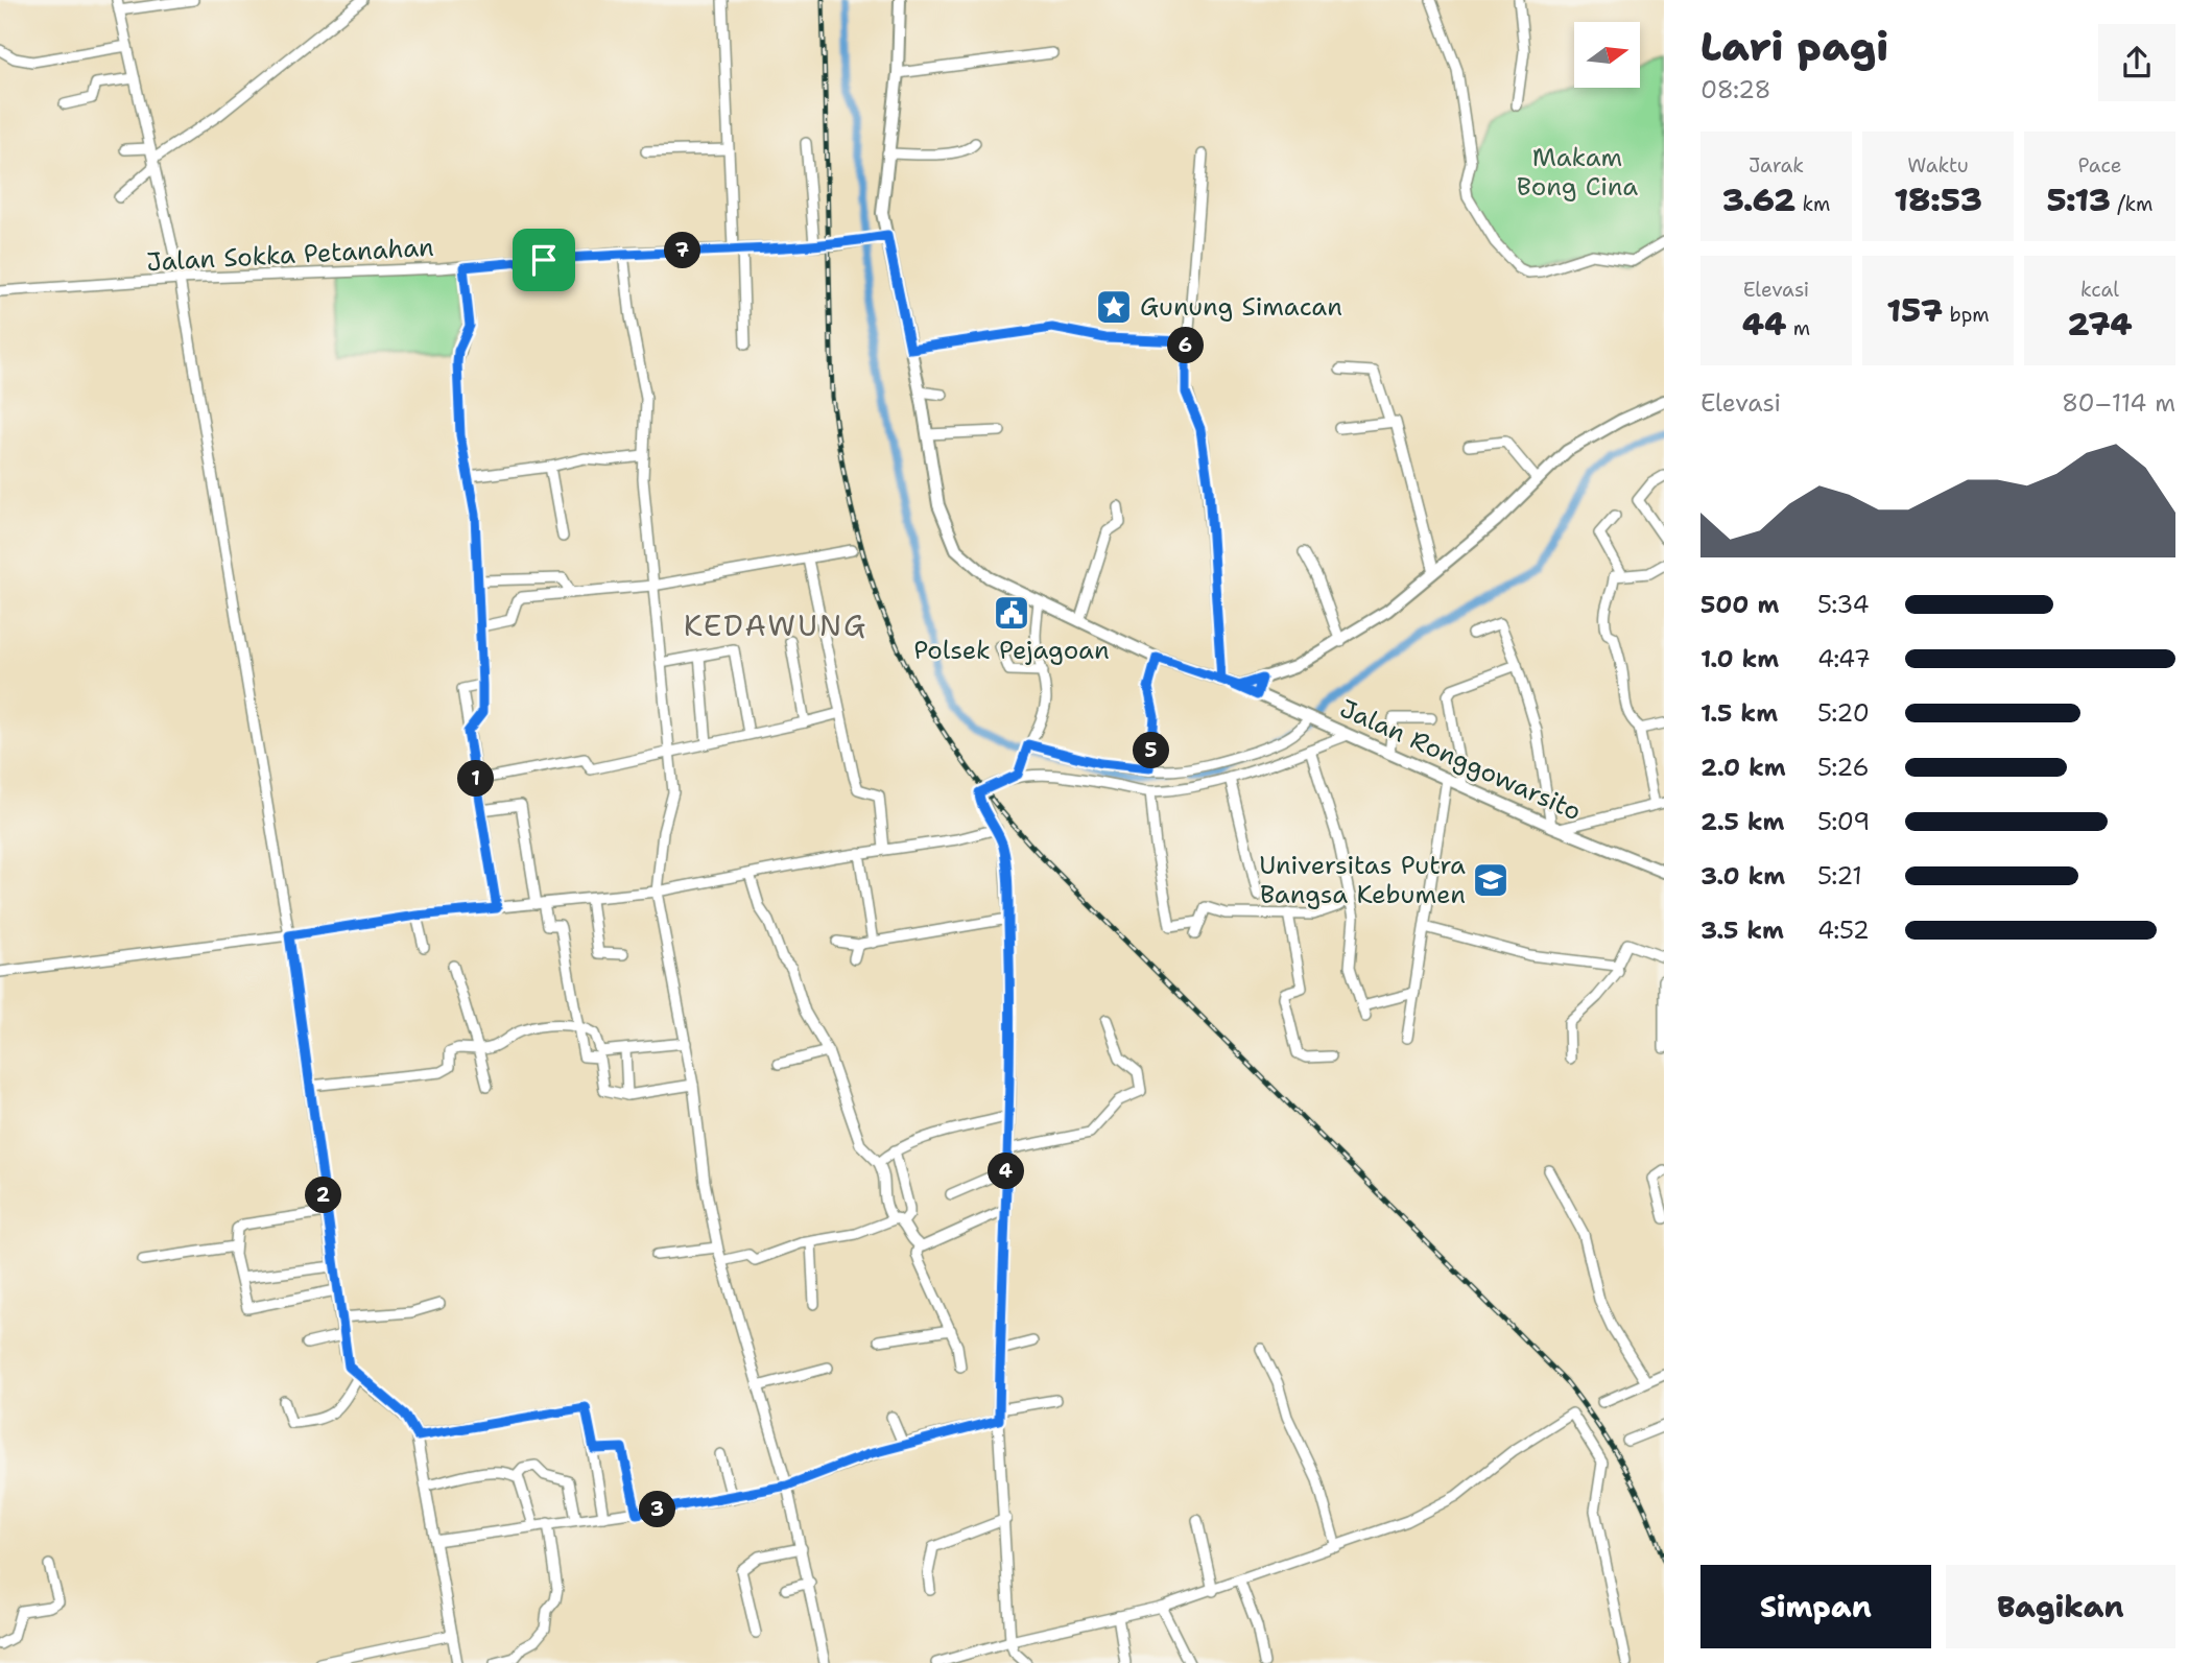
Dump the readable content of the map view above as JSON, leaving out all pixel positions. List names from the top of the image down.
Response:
{
  "streets": {
    "main road": ["Jalan Ronggowarsito"],
    "street": ["Jalan Sokka Petanahan"]
  },
  "crossings": [
    ["Jalan Sokka Petanahan", "Jalan Ronggowarsito"]
  ],
  "districts": ["KEDAWUNG"],
  "parks": ["Makam Bong Cina"],
  "places": {
    "place": ["Gunung Simacan"],
    "public building": ["Polsek Pejagoan"],
    "school or university": ["Universitas Putra Bangsa Kebumen"]
  },
  "north": "right",
  "page": {
    "heading": ["Lari pagi", "08:28"],
    "stats": [
      ["Jarak", "3.62 km"],
      ["Waktu", "18:53"],
      ["Pace", "5:13 /km"],
      ["Elevasi", "44 m"],
      ["157 bpm"],
      ["kcal", "274"]
    ],
    "pins": [
      "7",
      "6",
      "5",
      "1",
      "4",
      "2",
      "3"
    ],
    "chart": ["Elevasi", "80–114 m"],
    "list": [
      {
        "name": "500 m",
        "note": "5:34"
      },
      {
        "name": "1.0 km",
        "note": "4:47"
      },
      {
        "name": "1.5 km",
        "note": "5:20"
      },
      {
        "name": "2.0 km",
        "note": "5:26"
      },
      {
        "name": "2.5 km",
        "note": "5:09"
      },
      {
        "name": "3.0 km",
        "note": "5:21"
      },
      {
        "name": "3.5 km",
        "note": "4:52"
      }
    ],
    "buttons": ["Simpan", "Bagikan"]
  }
}
